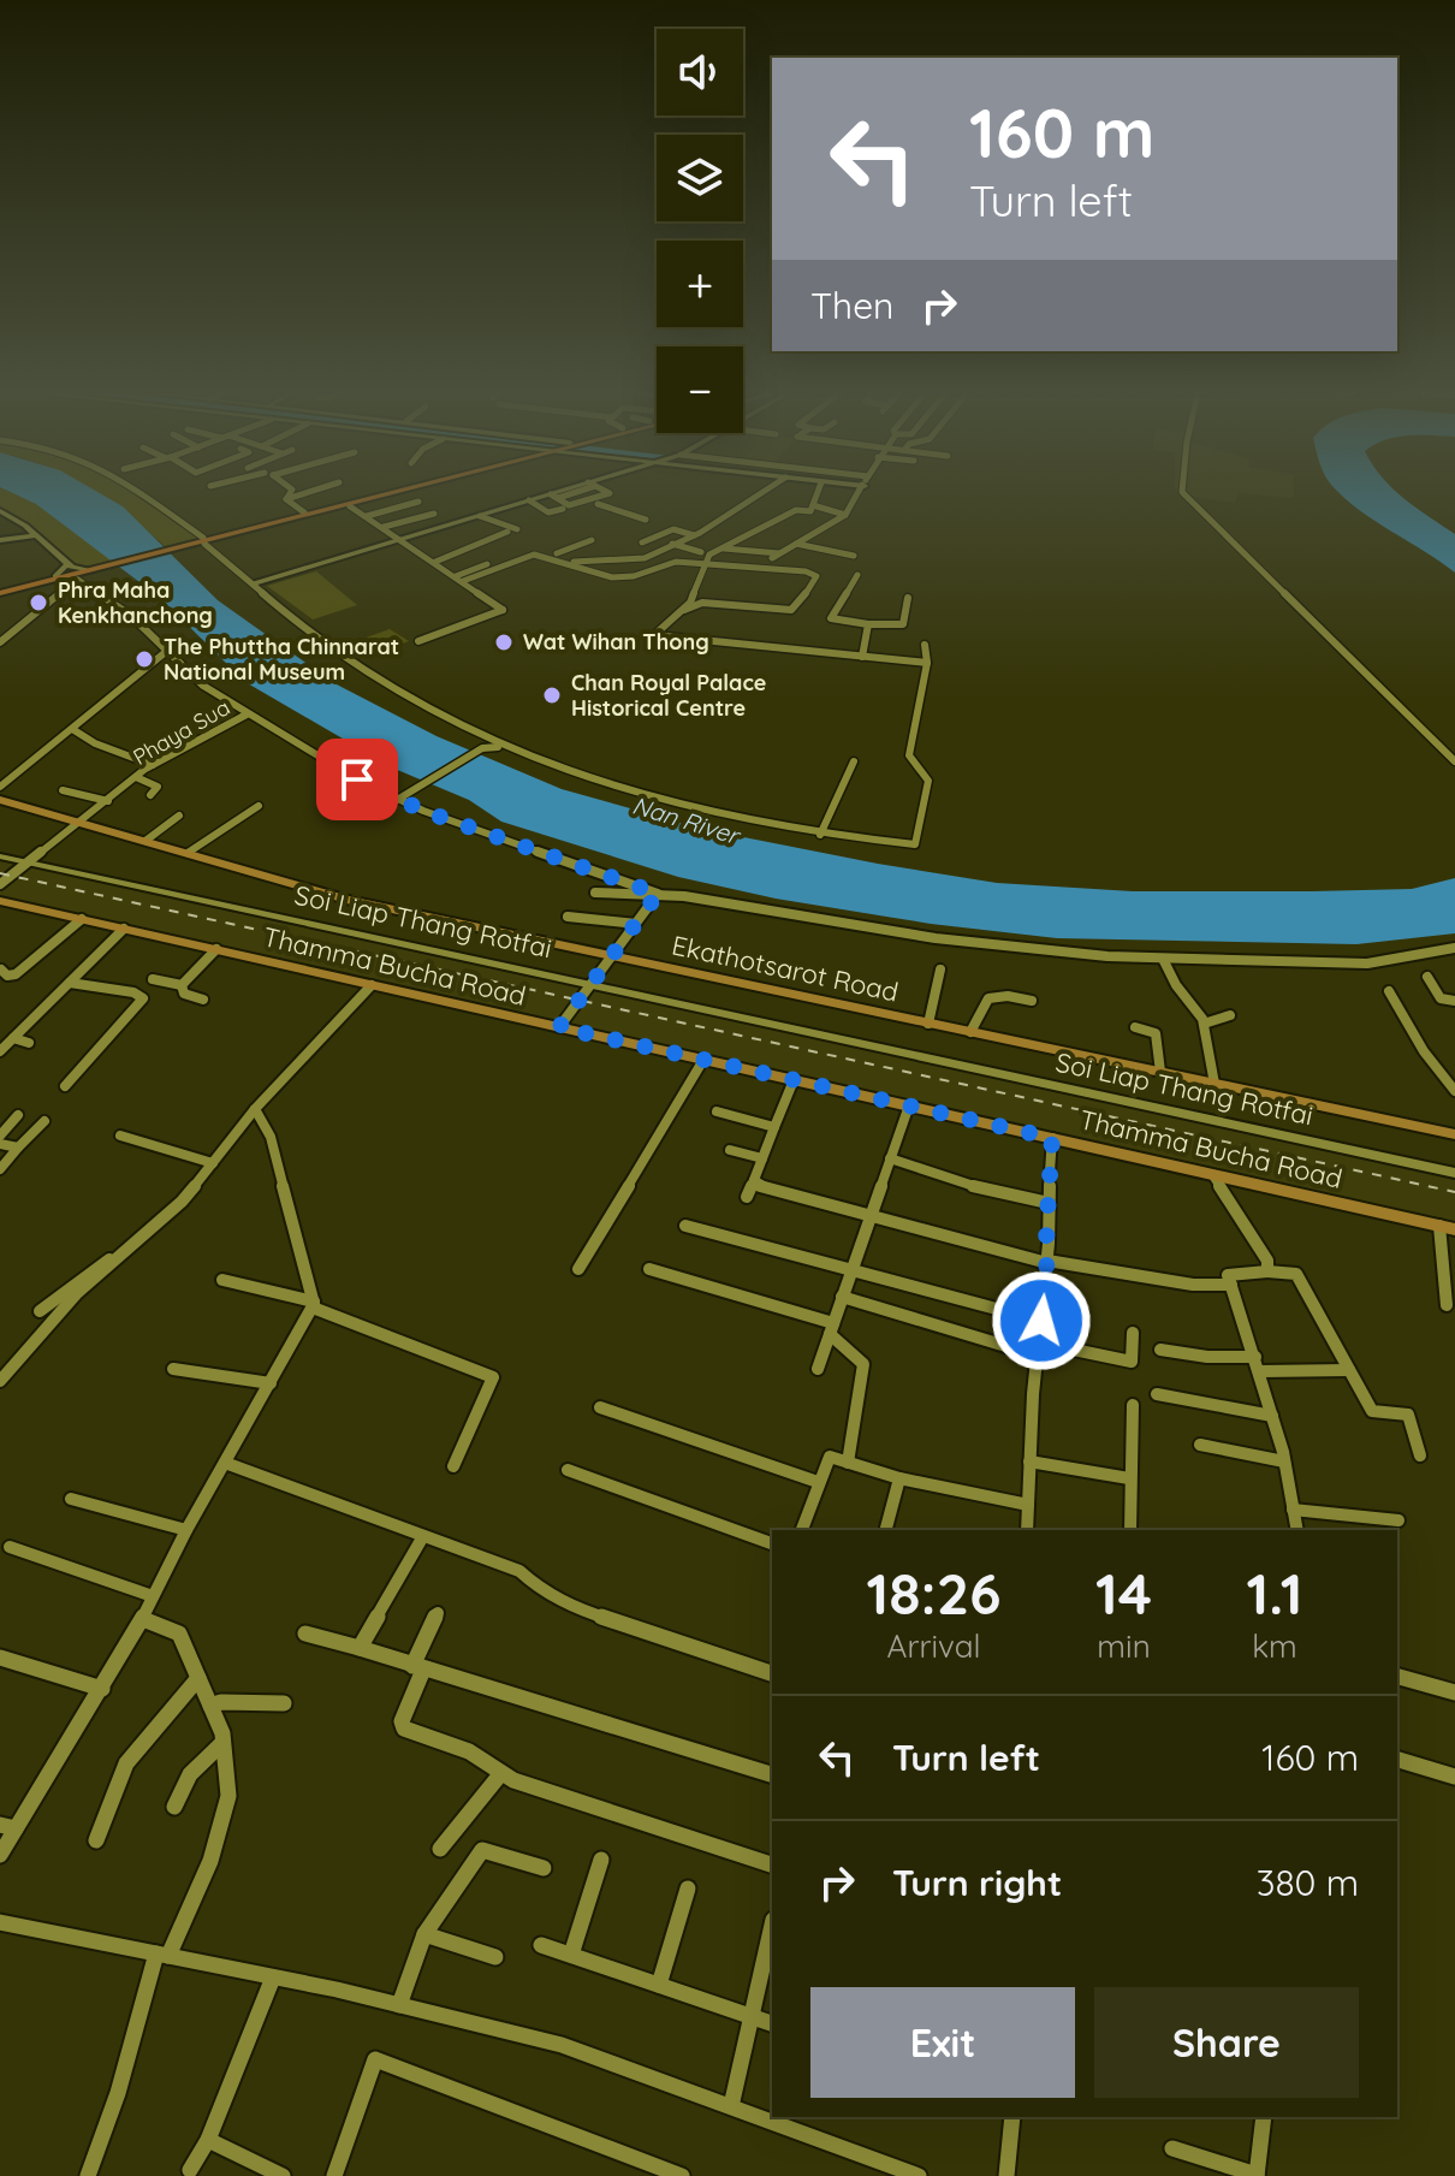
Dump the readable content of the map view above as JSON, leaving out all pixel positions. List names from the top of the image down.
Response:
{
  "streets": {
    "main road": ["Thamma Bucha Road", "Ekathotsarot Road"],
    "street": ["Phaya Sua", "Soi Liap Thang Rotfai"]
  },
  "crossings": [
    ["Phaya Sua", "Soi Liap Thang Rotfai"],
    ["Phaya Sua", "Ekathotsarot Road"]
  ],
  "water": ["Nan River"],
  "places": [
    "Phra Maha Kenkhanchong",
    "Wat Wihan Thong",
    "The Phuttha Chinnarat National Museum",
    "Chan Royal Palace Historical Centre"
  ],
  "page": {
    "map_buttons": ["+", "−"],
    "turn": ["160 m", "Turn left"],
    "then": "Then",
    "eta": [
      "18:26",
      "Arrival",
      "14",
      "min",
      "1.1",
      "km"
    ],
    "list": [
      {
        "name": "Turn left",
        "value": "160 m"
      },
      {
        "name": "Turn right",
        "value": "380 m"
      }
    ],
    "buttons": ["Exit", "Share"]
  }
}
